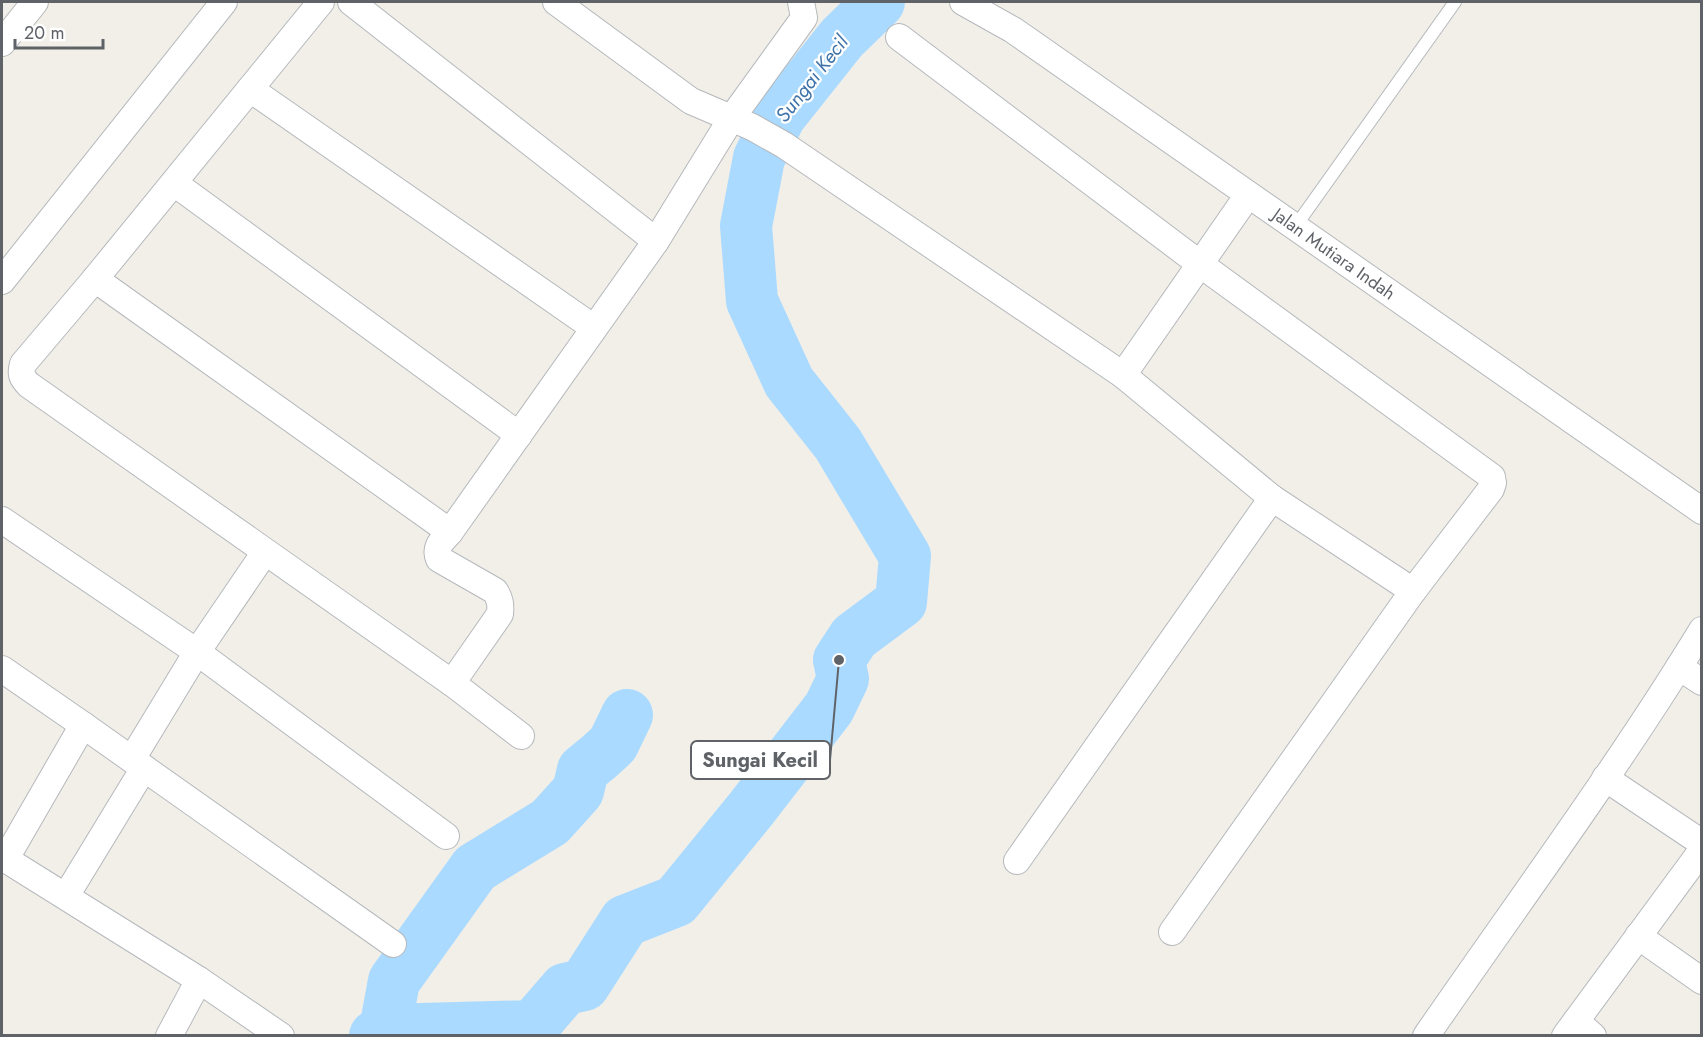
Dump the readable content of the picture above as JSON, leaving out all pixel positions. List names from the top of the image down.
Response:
{
  "streets": {
    "street": ["Jalan Mutiara Indah"]
  },
  "water": ["Sungai Kecil"],
  "places": ["Sungai Kecil"],
  "scale_bar": "20 m"
}
